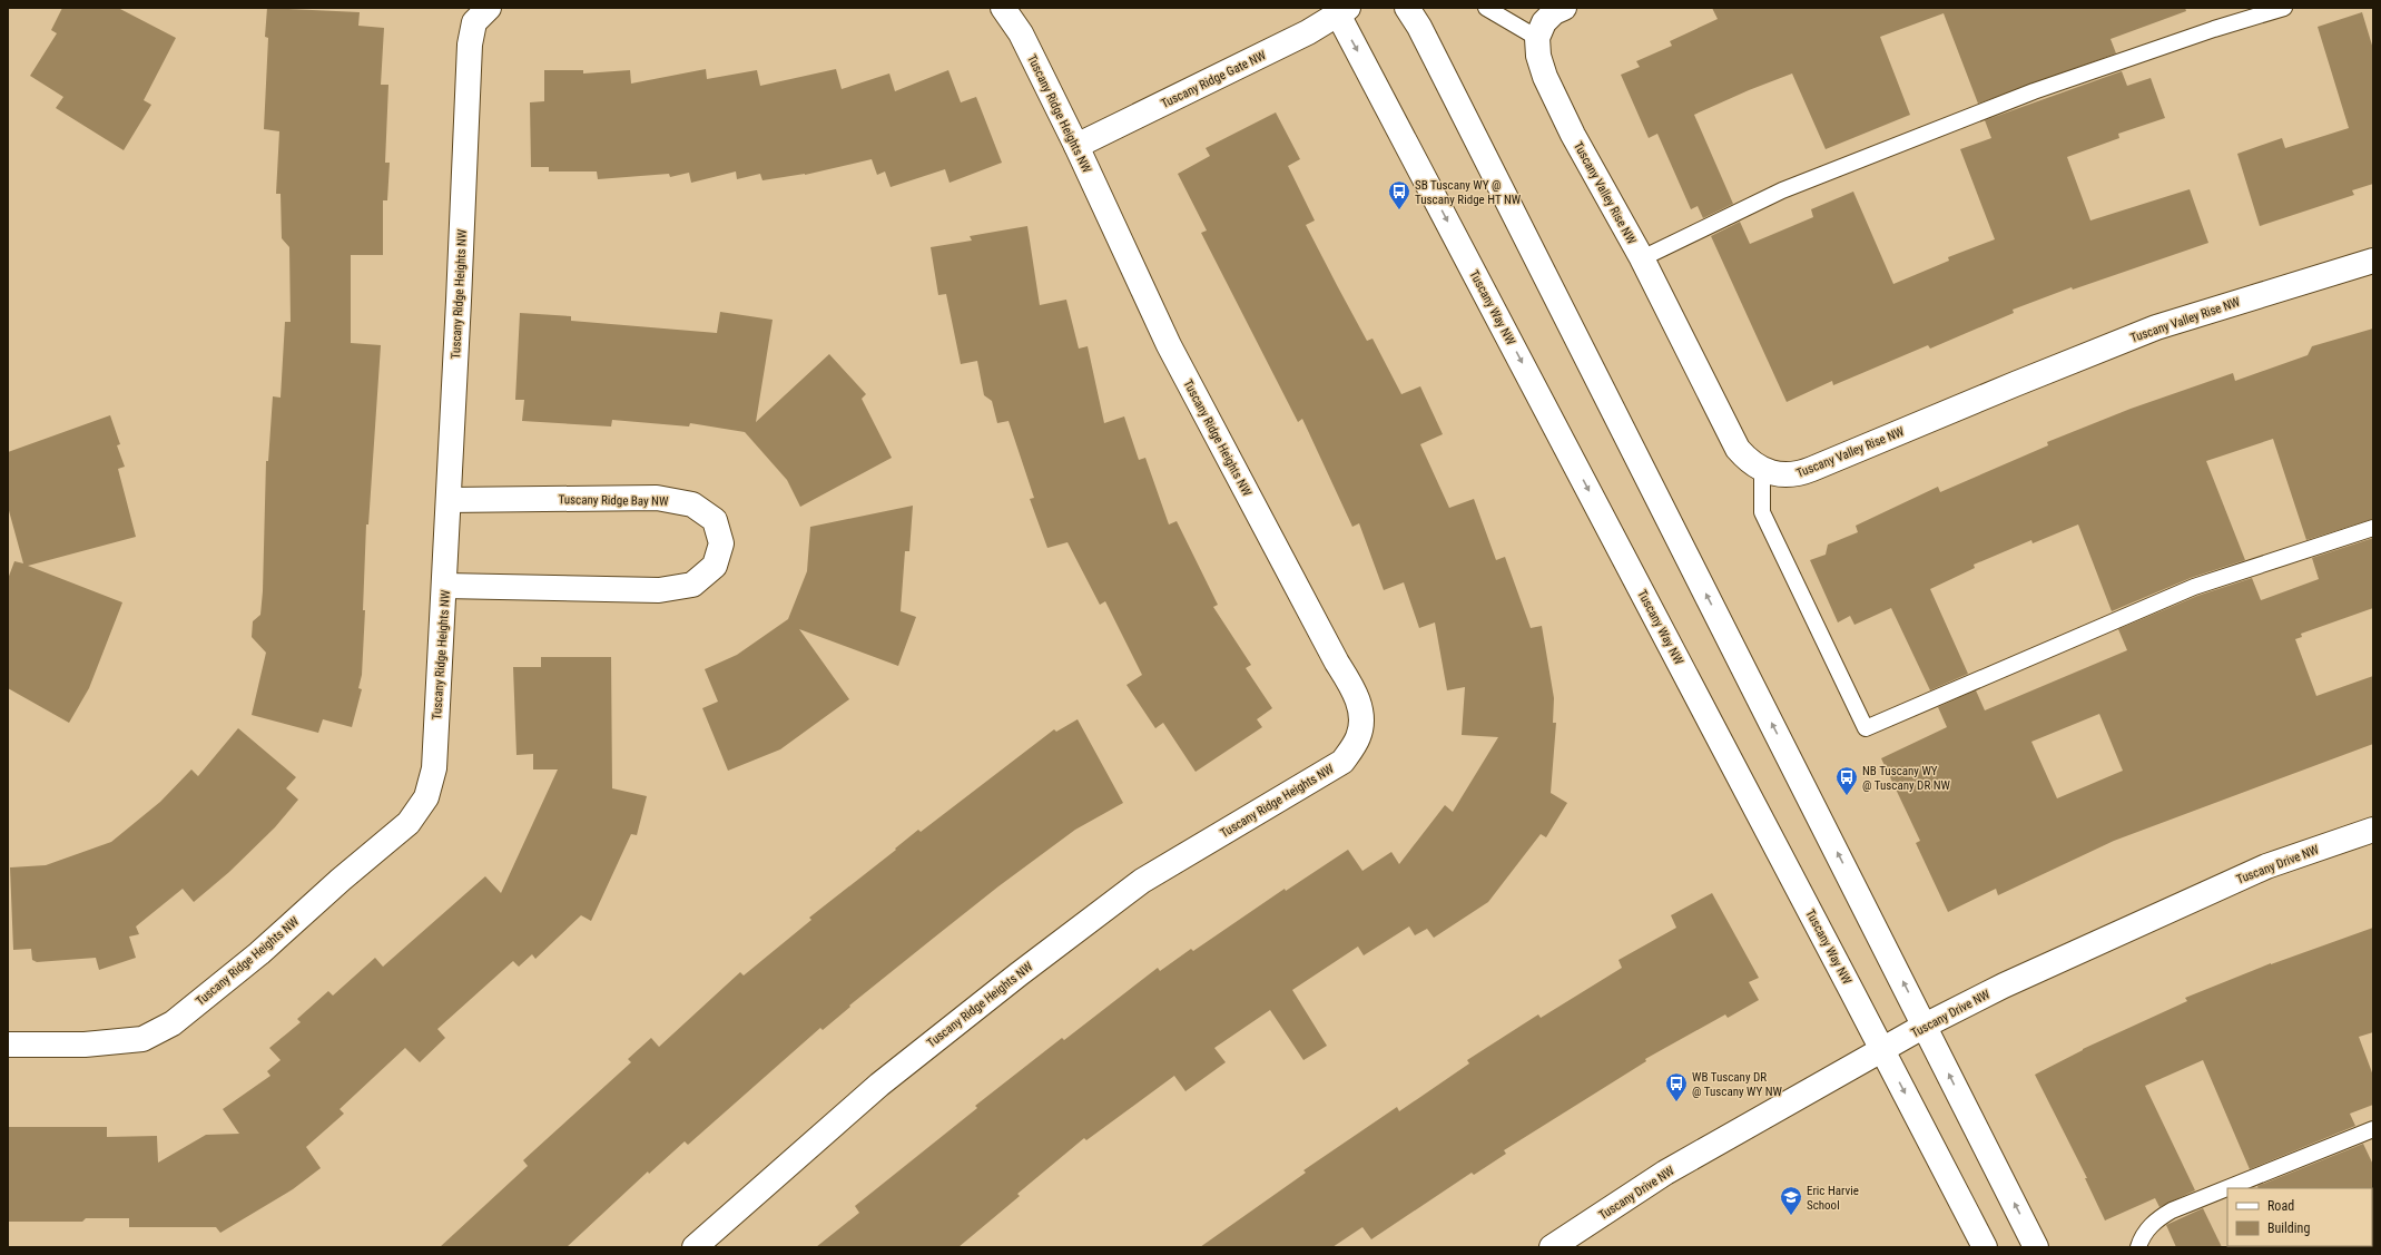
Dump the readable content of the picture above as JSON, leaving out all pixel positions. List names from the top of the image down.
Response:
{
  "streets": {
    "street": [
      "Tuscany Ridge Gate NW",
      "Tuscany Ridge Heights NW",
      "Tuscany Valley Rise NW",
      "Tuscany Way NW",
      "Tuscany Ridge Bay NW",
      "Tuscany Drive NW"
    ]
  },
  "crossings": [
    ["Tuscany Ridge Gate NW", "Tuscany Ridge Heights NW"],
    ["Tuscany Ridge Gate NW", "Tuscany Way NW"],
    ["Tuscany Ridge Heights NW", "Tuscany Ridge Bay NW"],
    ["Tuscany Way NW", "Tuscany Drive NW"]
  ],
  "places": {
    "bus stop": ["SB Tuscany WY @ Tuscany Ridge HT NW", "NB Tuscany WY @ Tuscany DR NW", "WB Tuscany DR @ Tuscany WY NW"],
    "school or university": ["Eric Harvie School"]
  },
  "legend": ["Road", "Building"]
}
